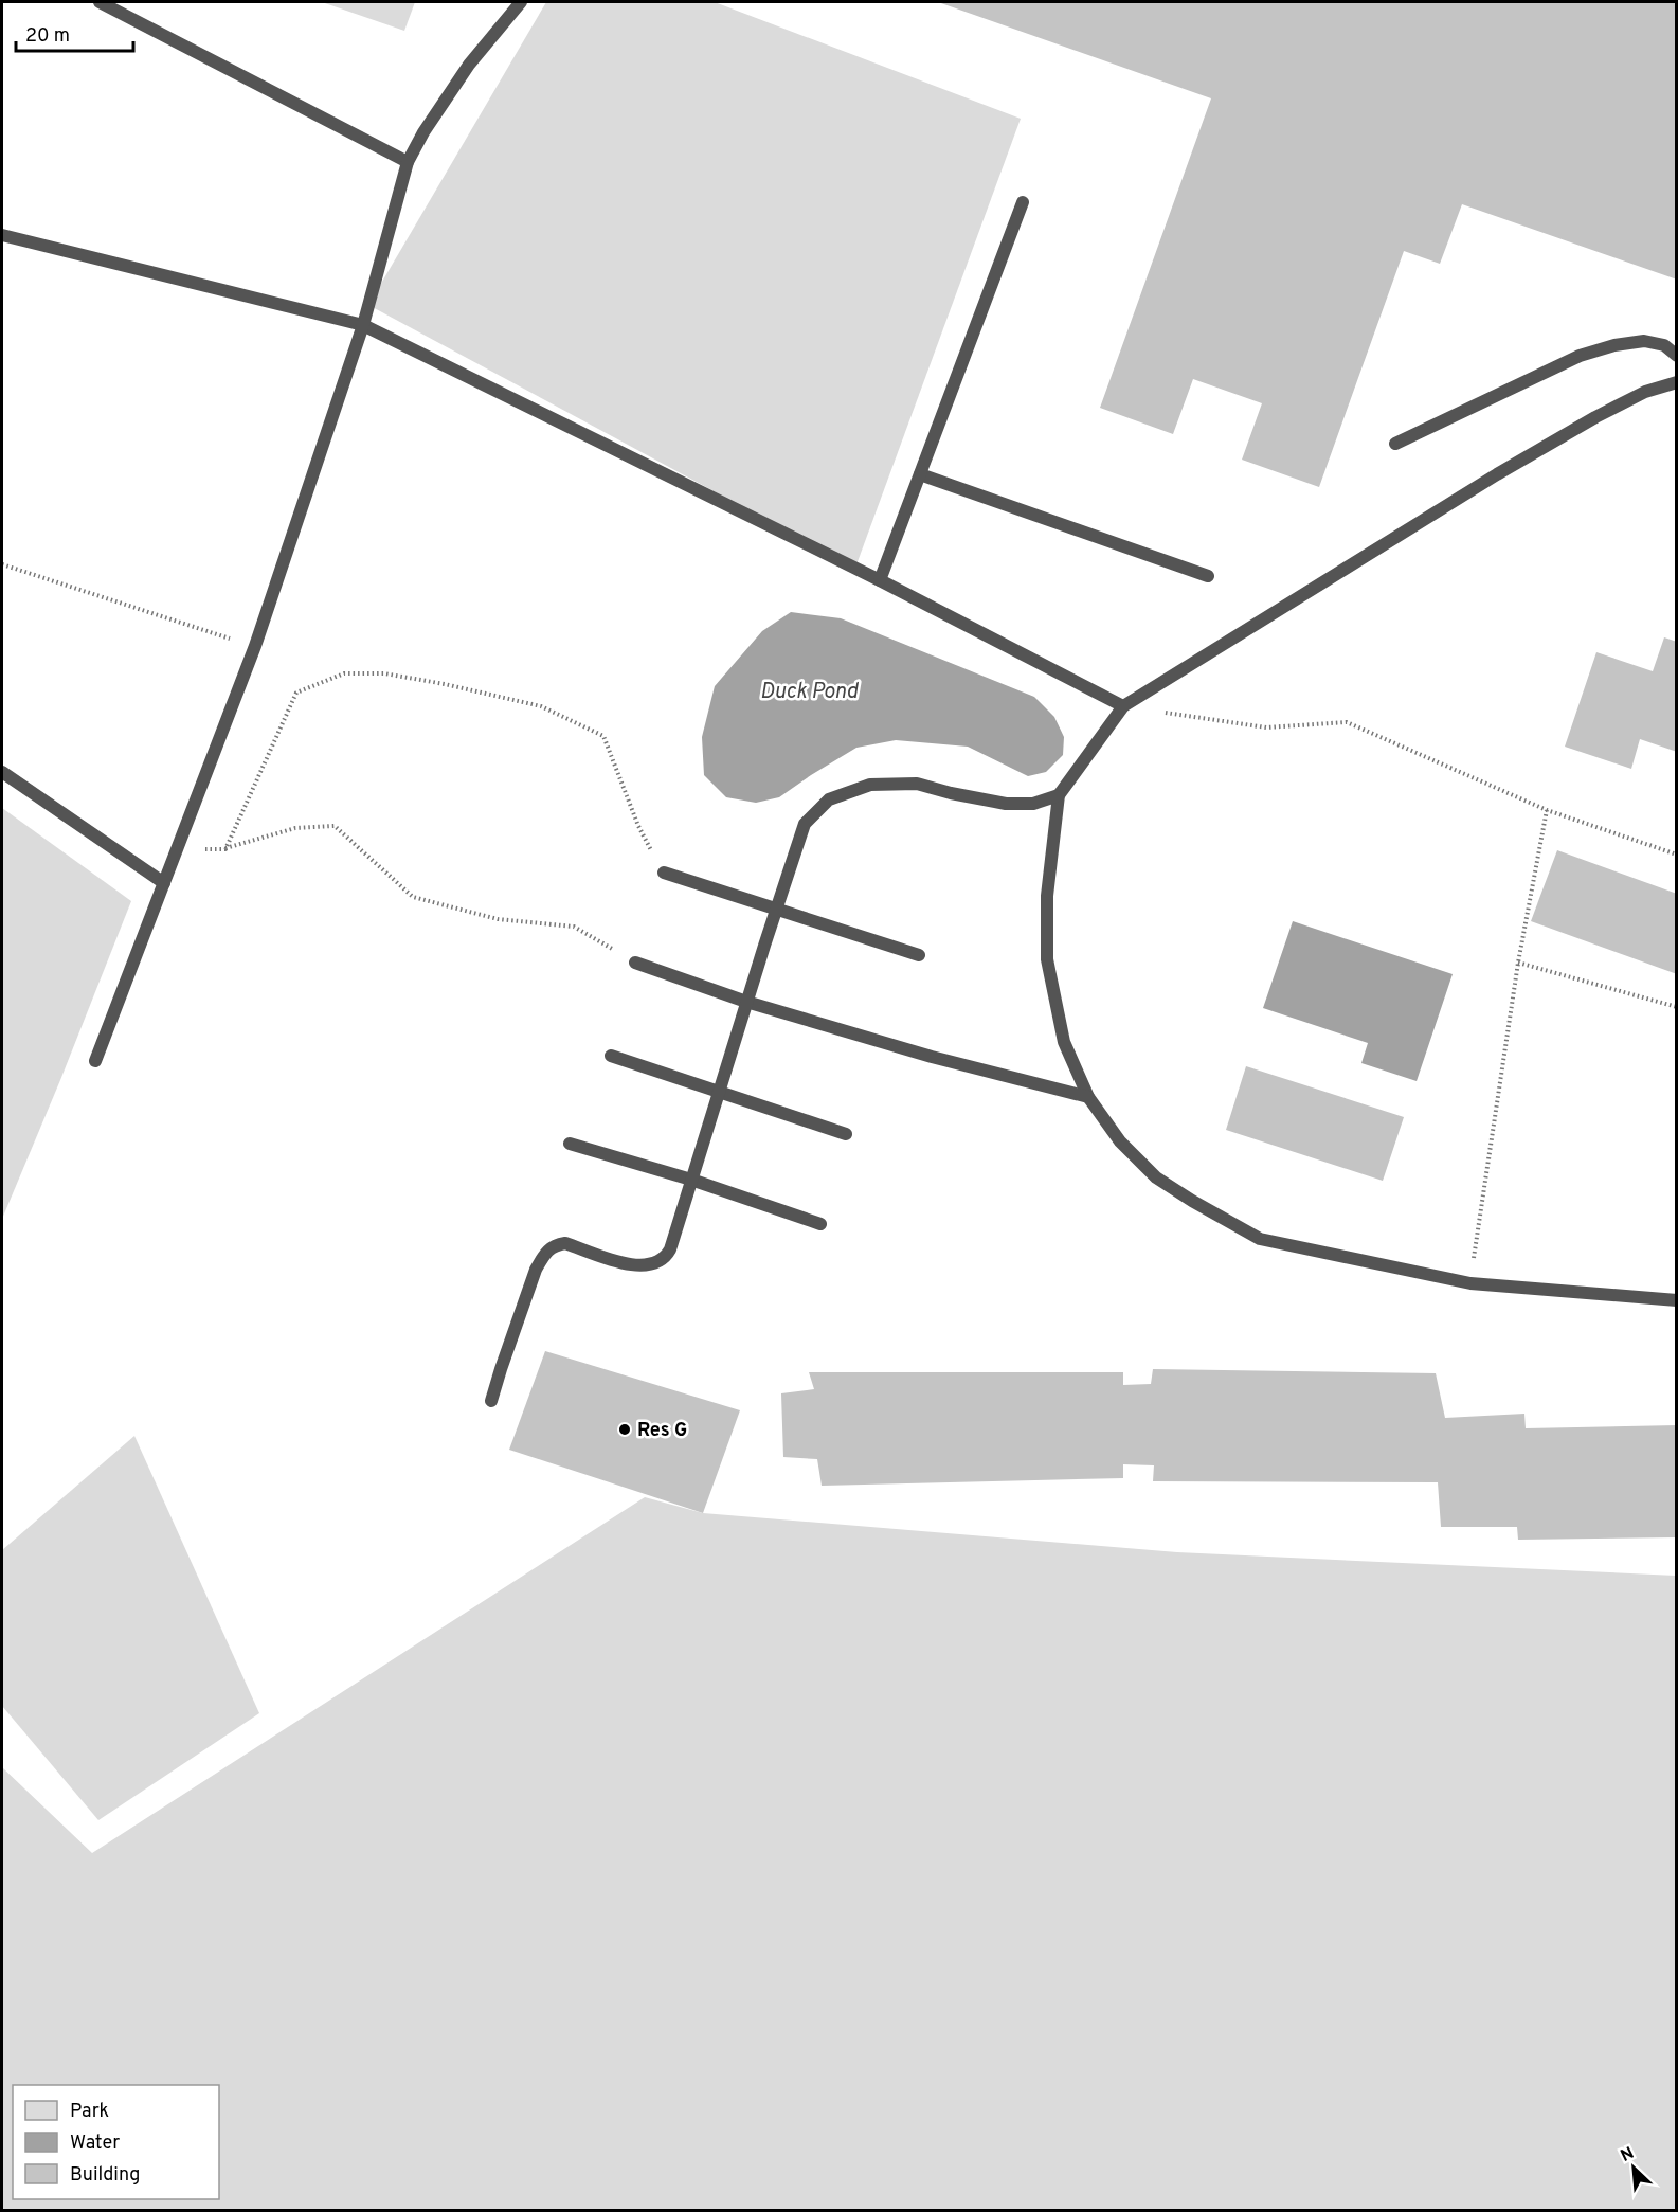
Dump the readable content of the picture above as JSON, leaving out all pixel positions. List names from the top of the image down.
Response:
{
  "water": ["Duck Pond"],
  "places": ["Res G"],
  "legend": ["Park", "Water", "Building"],
  "scale_bar": "20 m",
  "north": "top left"
}
